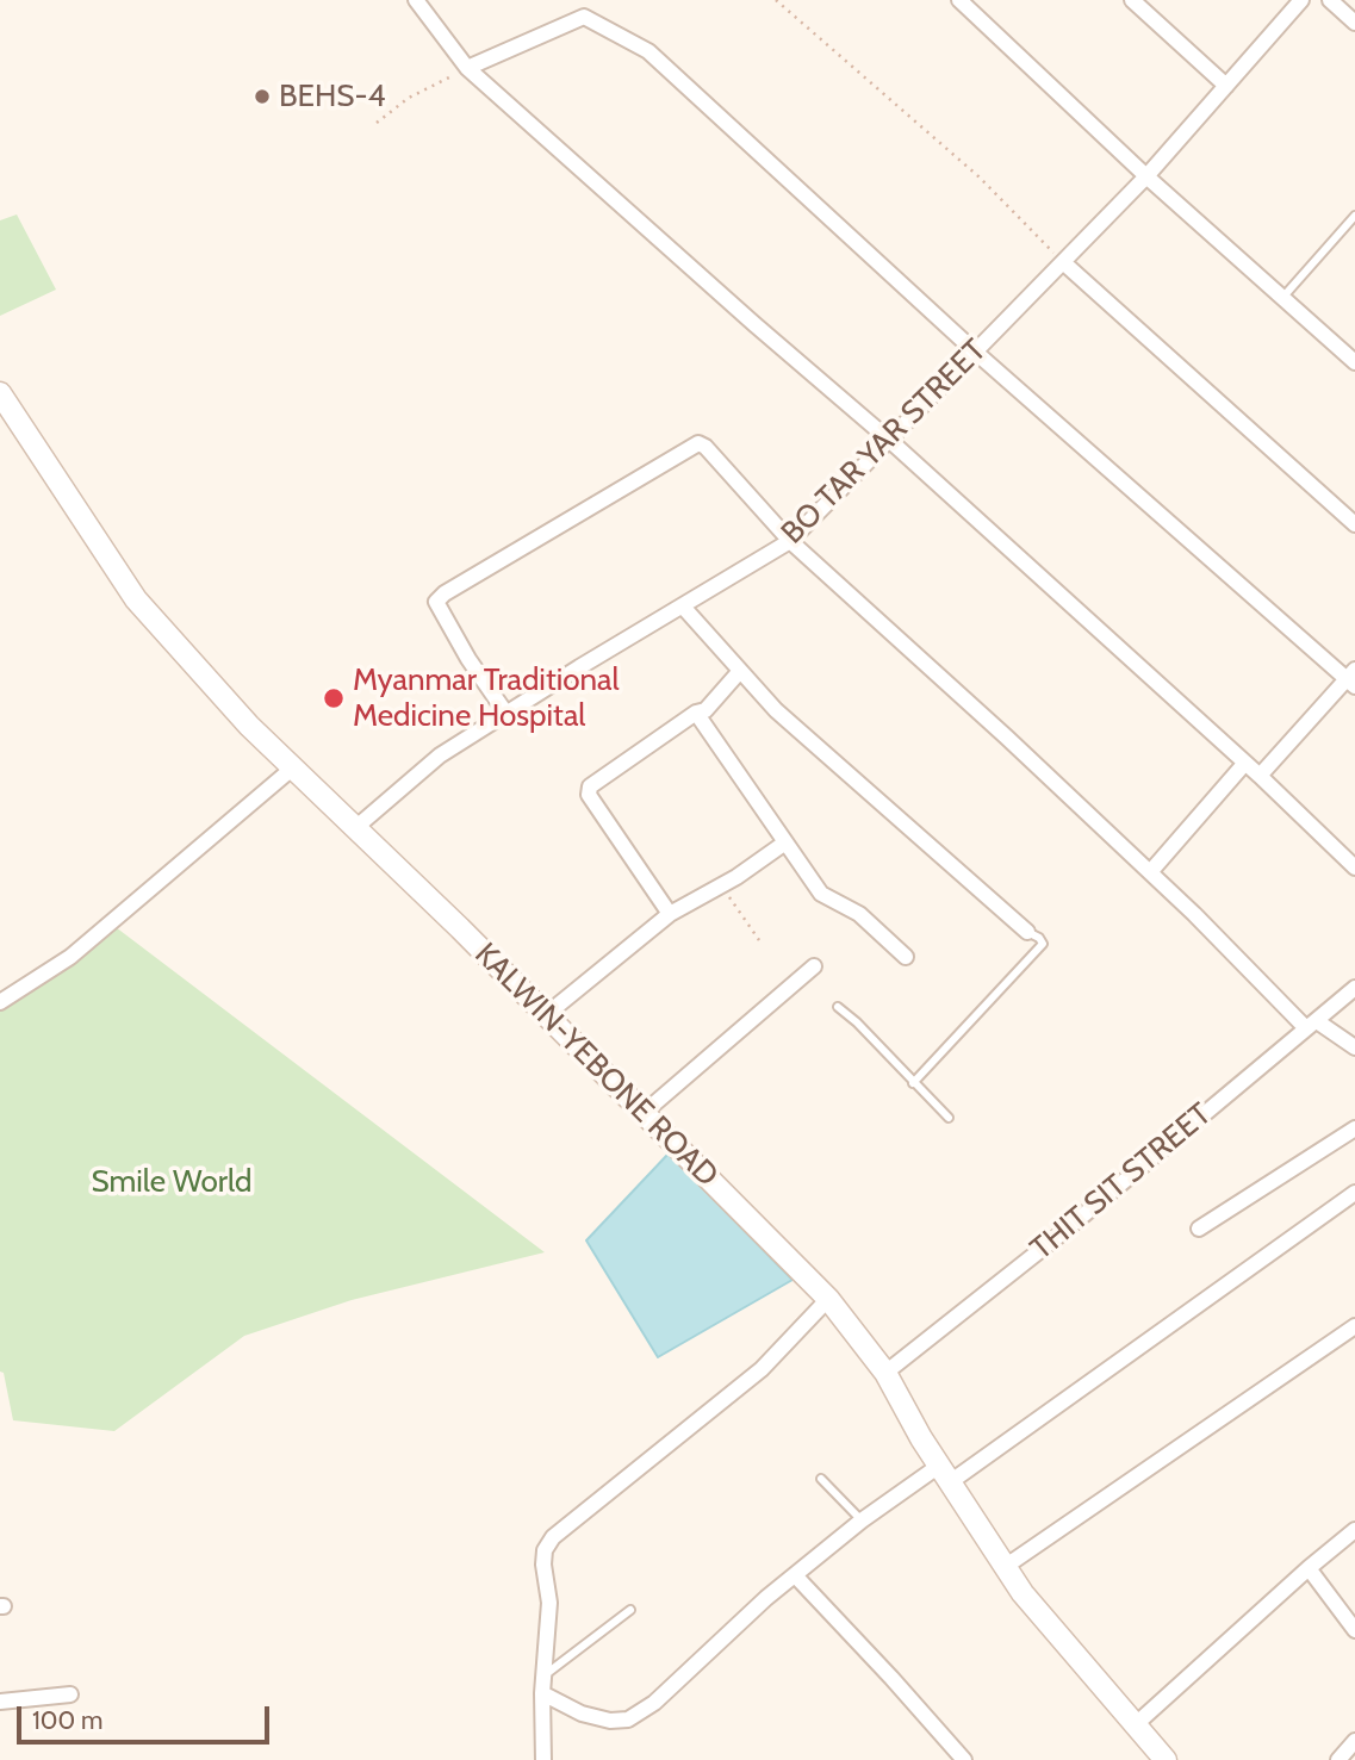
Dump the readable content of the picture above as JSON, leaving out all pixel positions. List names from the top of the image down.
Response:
{
  "streets": {
    "street": ["BO TAR YAR STREET", "KALWIN-YEBONE ROAD", "THIT SIT STREET"]
  },
  "crossings": [
    ["BO TAR YAR STREET", "KALWIN-YEBONE ROAD"],
    ["KALWIN-YEBONE ROAD", "THIT SIT STREET"]
  ],
  "parks": ["Smile World"],
  "places": ["BEHS-4", "Myanmar Traditional Medicine Hospital"],
  "scale_bar": "100 m"
}
